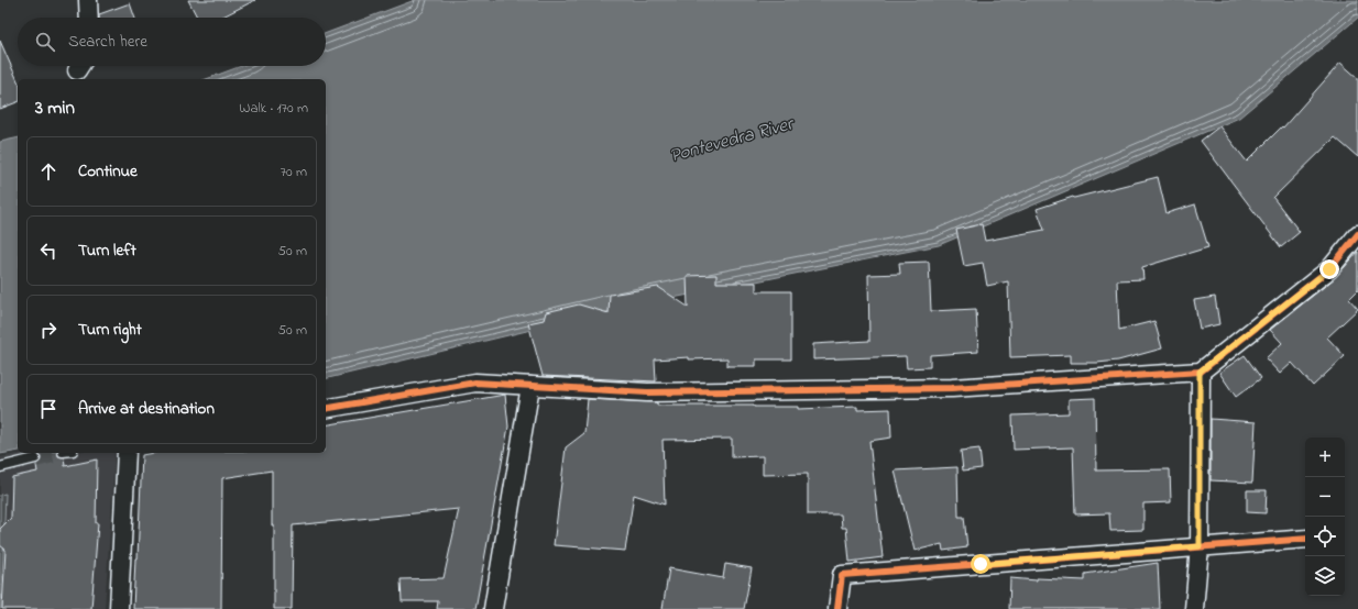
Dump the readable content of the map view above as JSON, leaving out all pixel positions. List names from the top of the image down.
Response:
{
  "water": ["Pontevedra River"],
  "page": {
    "search": "Search here",
    "heading": ["3 min", "Walk · 170 m"],
    "list": [
      ["Continue", "70 m"],
      ["Turn left", "50 m"],
      ["Turn right", "50 m"],
      "Arrive at destination"
    ],
    "map_buttons": ["+", "−"]
  }
}
